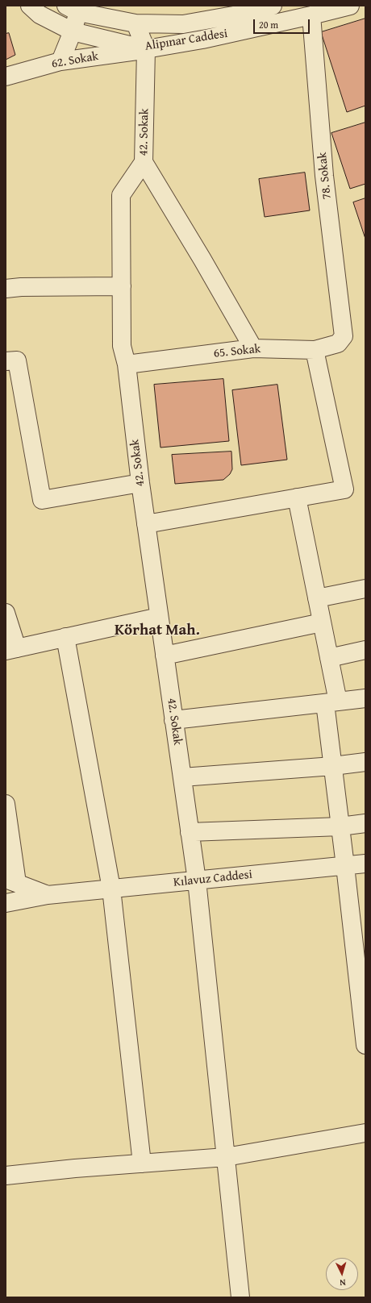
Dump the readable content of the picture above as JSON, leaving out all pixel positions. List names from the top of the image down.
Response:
{
  "streets": {
    "street": [
      "Alipınar Caddesi",
      "62. Sokak",
      "42. Sokak",
      "78. Sokak",
      "65. Sokak",
      "Kılavuz Caddesi"
    ]
  },
  "crossings": [
    ["Alipınar Caddesi", "62. Sokak"],
    ["Alipınar Caddesi", "42. Sokak"],
    ["Alipınar Caddesi", "78. Sokak"],
    ["62. Sokak", "42. Sokak"],
    ["42. Sokak", "65. Sokak"],
    ["42. Sokak", "Kılavuz Caddesi"],
    ["78. Sokak", "65. Sokak"]
  ],
  "districts": ["Körhat Mah."],
  "scale_bar": "20 m",
  "north": "bottom"
}
